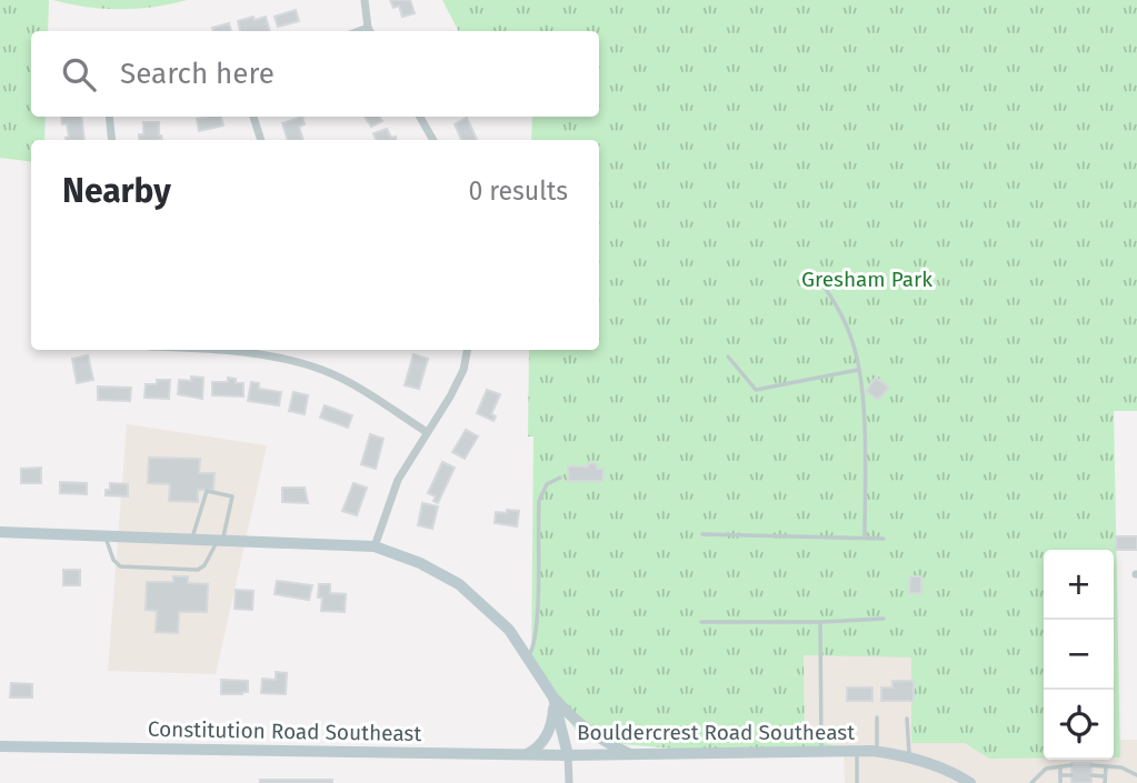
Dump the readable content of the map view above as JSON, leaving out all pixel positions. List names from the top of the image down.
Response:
{
  "streets": {
    "street": ["Constitution Road Southeast", "Bouldercrest Road Southeast"]
  },
  "crossings": [
    ["Constitution Road Southeast", "Bouldercrest Road Southeast"]
  ],
  "parks": ["Gresham Park"],
  "page": {
    "search": "Search here",
    "heading": ["Nearby", "0 results"],
    "map_buttons": ["+", "−"]
  }
}
